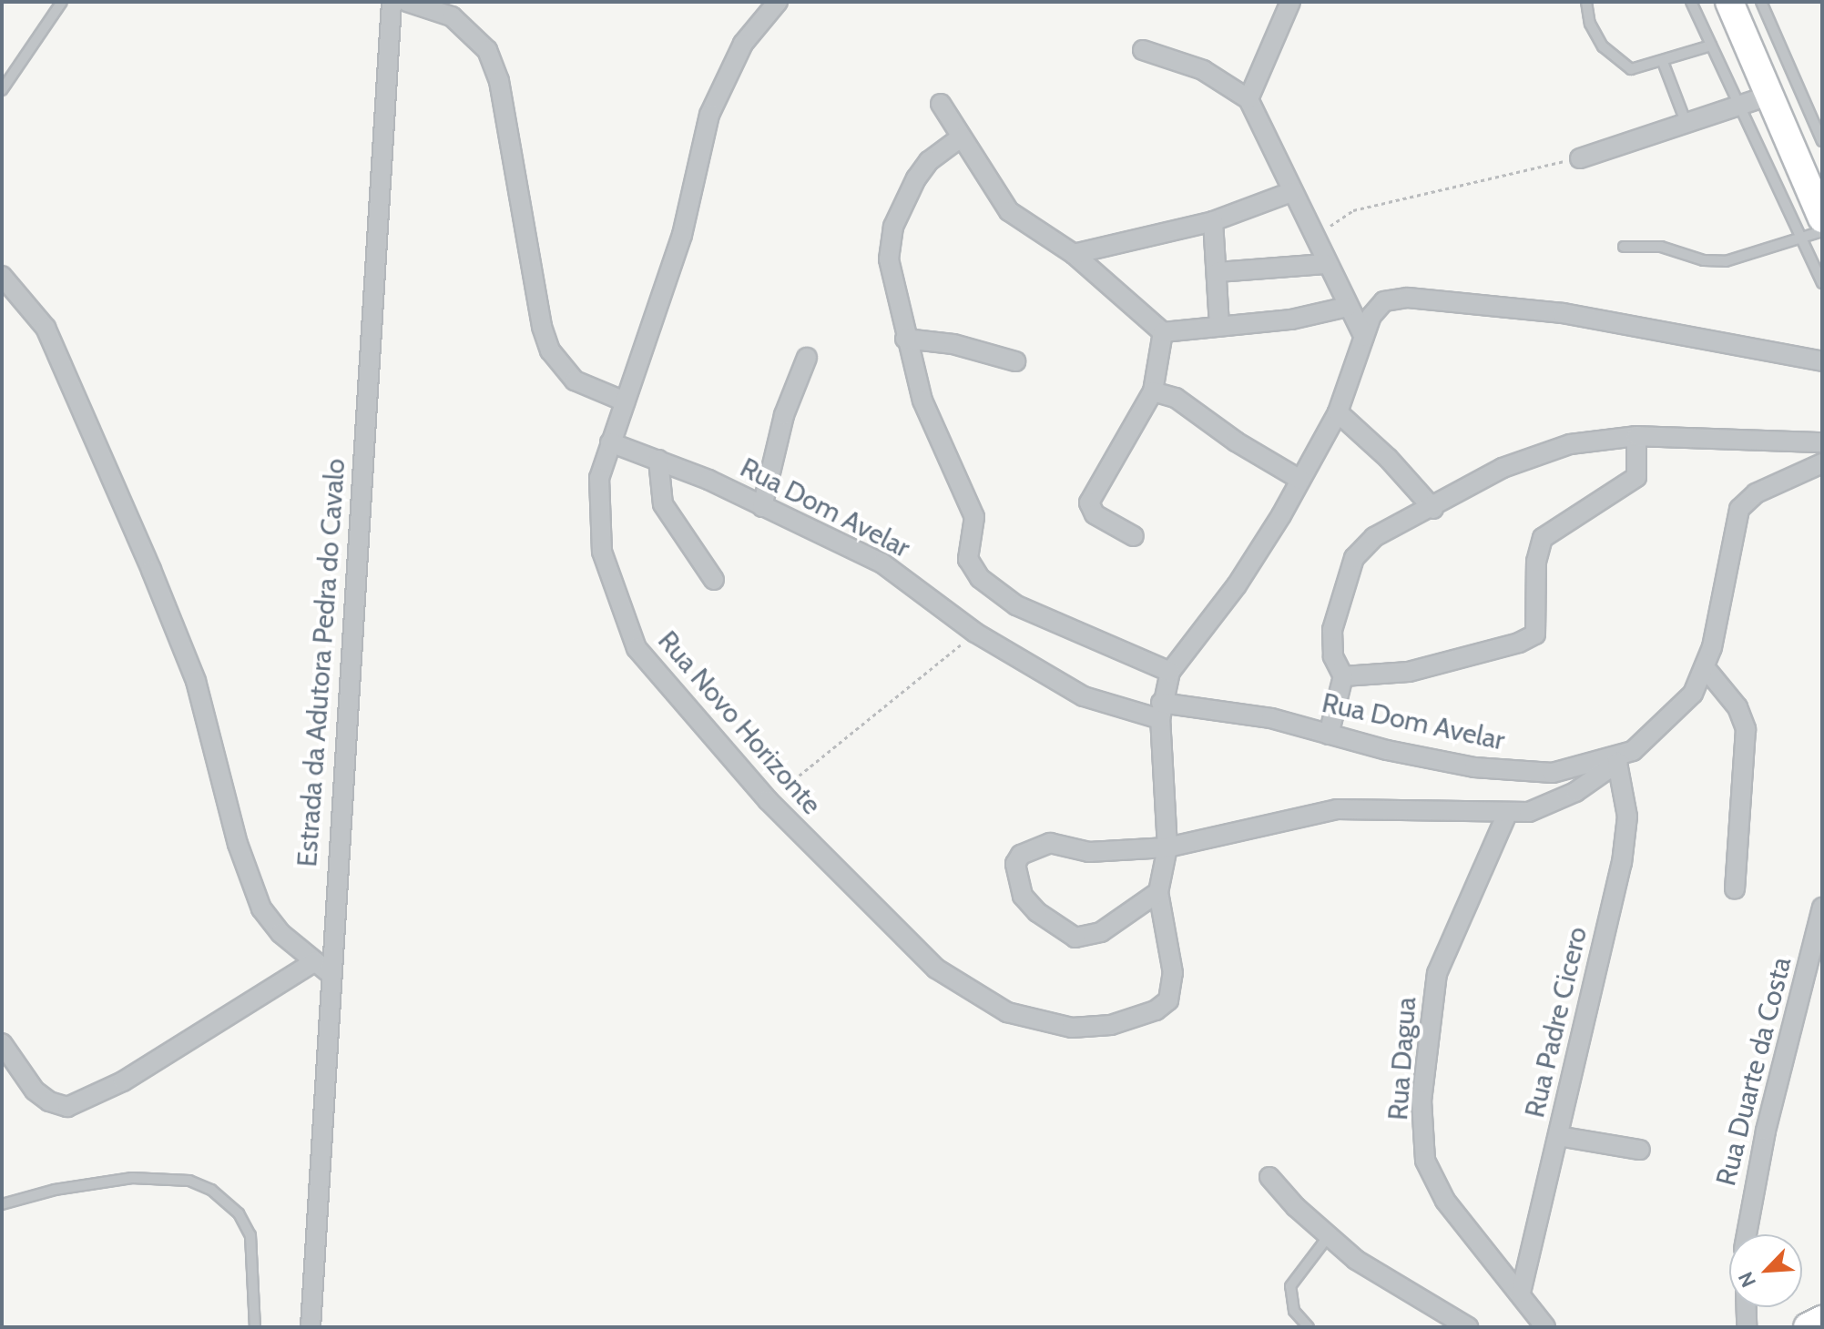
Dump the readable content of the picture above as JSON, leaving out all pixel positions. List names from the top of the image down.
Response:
{
  "streets": {
    "street": [
      "Rua Dom Avelar",
      "Estrada da Adutora Pedra do Cavalo",
      "Rua Novo Horizonte",
      "Rua Padre Cicero",
      "Rua Dagua",
      "Rua Duarte da Costa"
    ]
  },
  "crossings": [
    ["Rua Dom Avelar", "Rua Novo Horizonte"],
    ["Rua Padre Cicero", "Rua Dagua"]
  ],
  "north": "bottom left"
}
